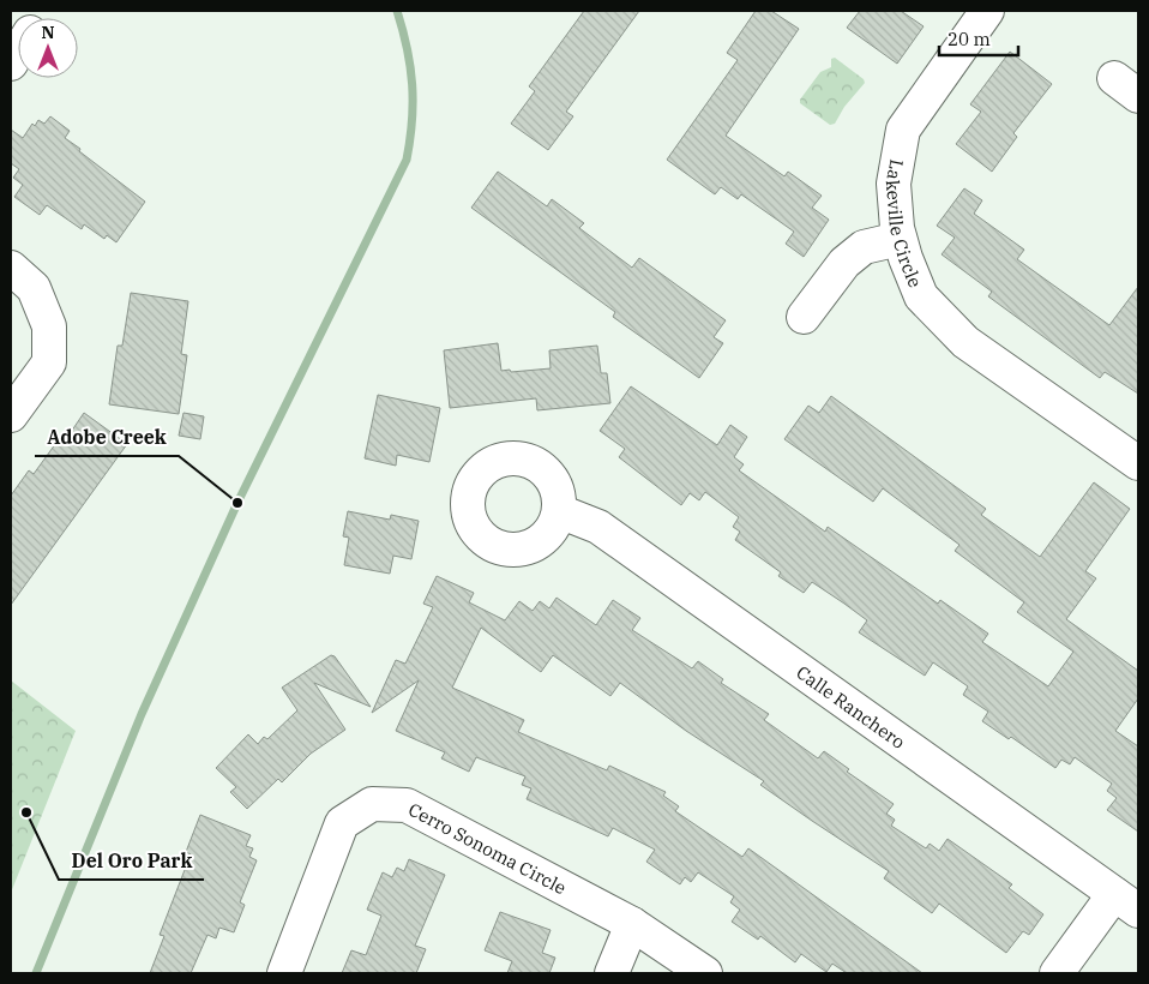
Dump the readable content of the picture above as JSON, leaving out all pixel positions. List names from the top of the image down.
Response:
{
  "streets": {
    "street": ["Lakeville Circle", "Calle Ranchero", "Cerro Sonoma Circle"]
  },
  "places": ["Adobe Creek", "Del Oro Park"],
  "scale_bar": "20 m",
  "north": "top"
}
